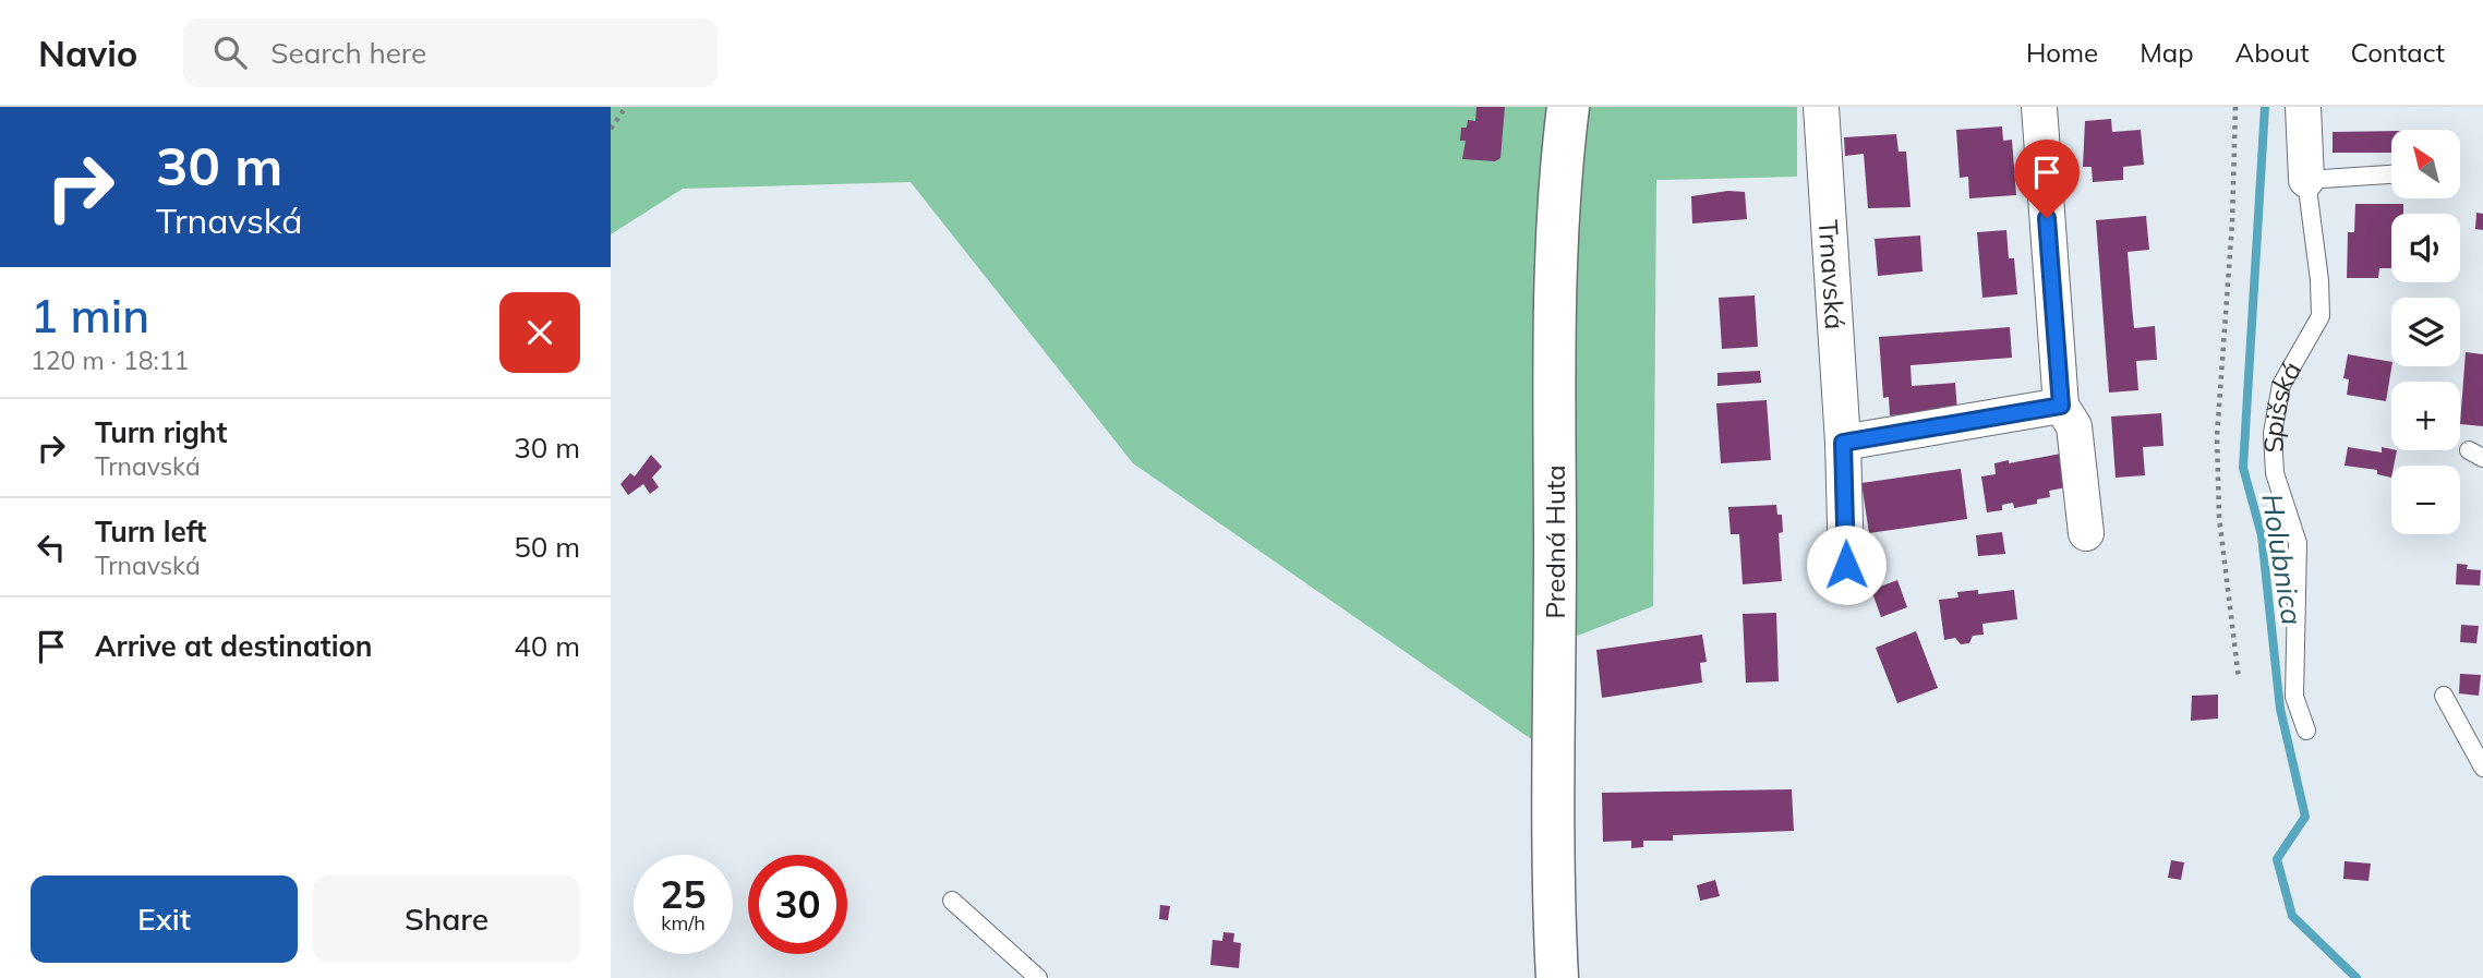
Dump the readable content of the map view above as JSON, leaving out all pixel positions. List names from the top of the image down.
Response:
{
  "streets": {
    "main road": ["Predná Huta"],
    "street": ["Trnavská", "Spišská"]
  },
  "water": ["Holubnica"],
  "north": "top left",
  "page": {
    "header": "Navio",
    "search": "Search here",
    "nav": [
      "Home",
      "Map",
      "About",
      "Contact"
    ],
    "turn": ["30 m", "Trnavská"],
    "map_buttons": ["+", "−"],
    "heading": ["1 min", "120 m · 18:11"],
    "list": [
      {
        "name": "Turn right",
        "note": "Trnavská",
        "value": "30 m"
      },
      {
        "name": "Turn left",
        "note": "Trnavská",
        "value": "50 m"
      },
      {
        "name": "Arrive at destination",
        "value": "40 m"
      }
    ],
    "speed": "25 km/h",
    "limit": "30",
    "buttons": ["Exit", "Share"]
  }
}
